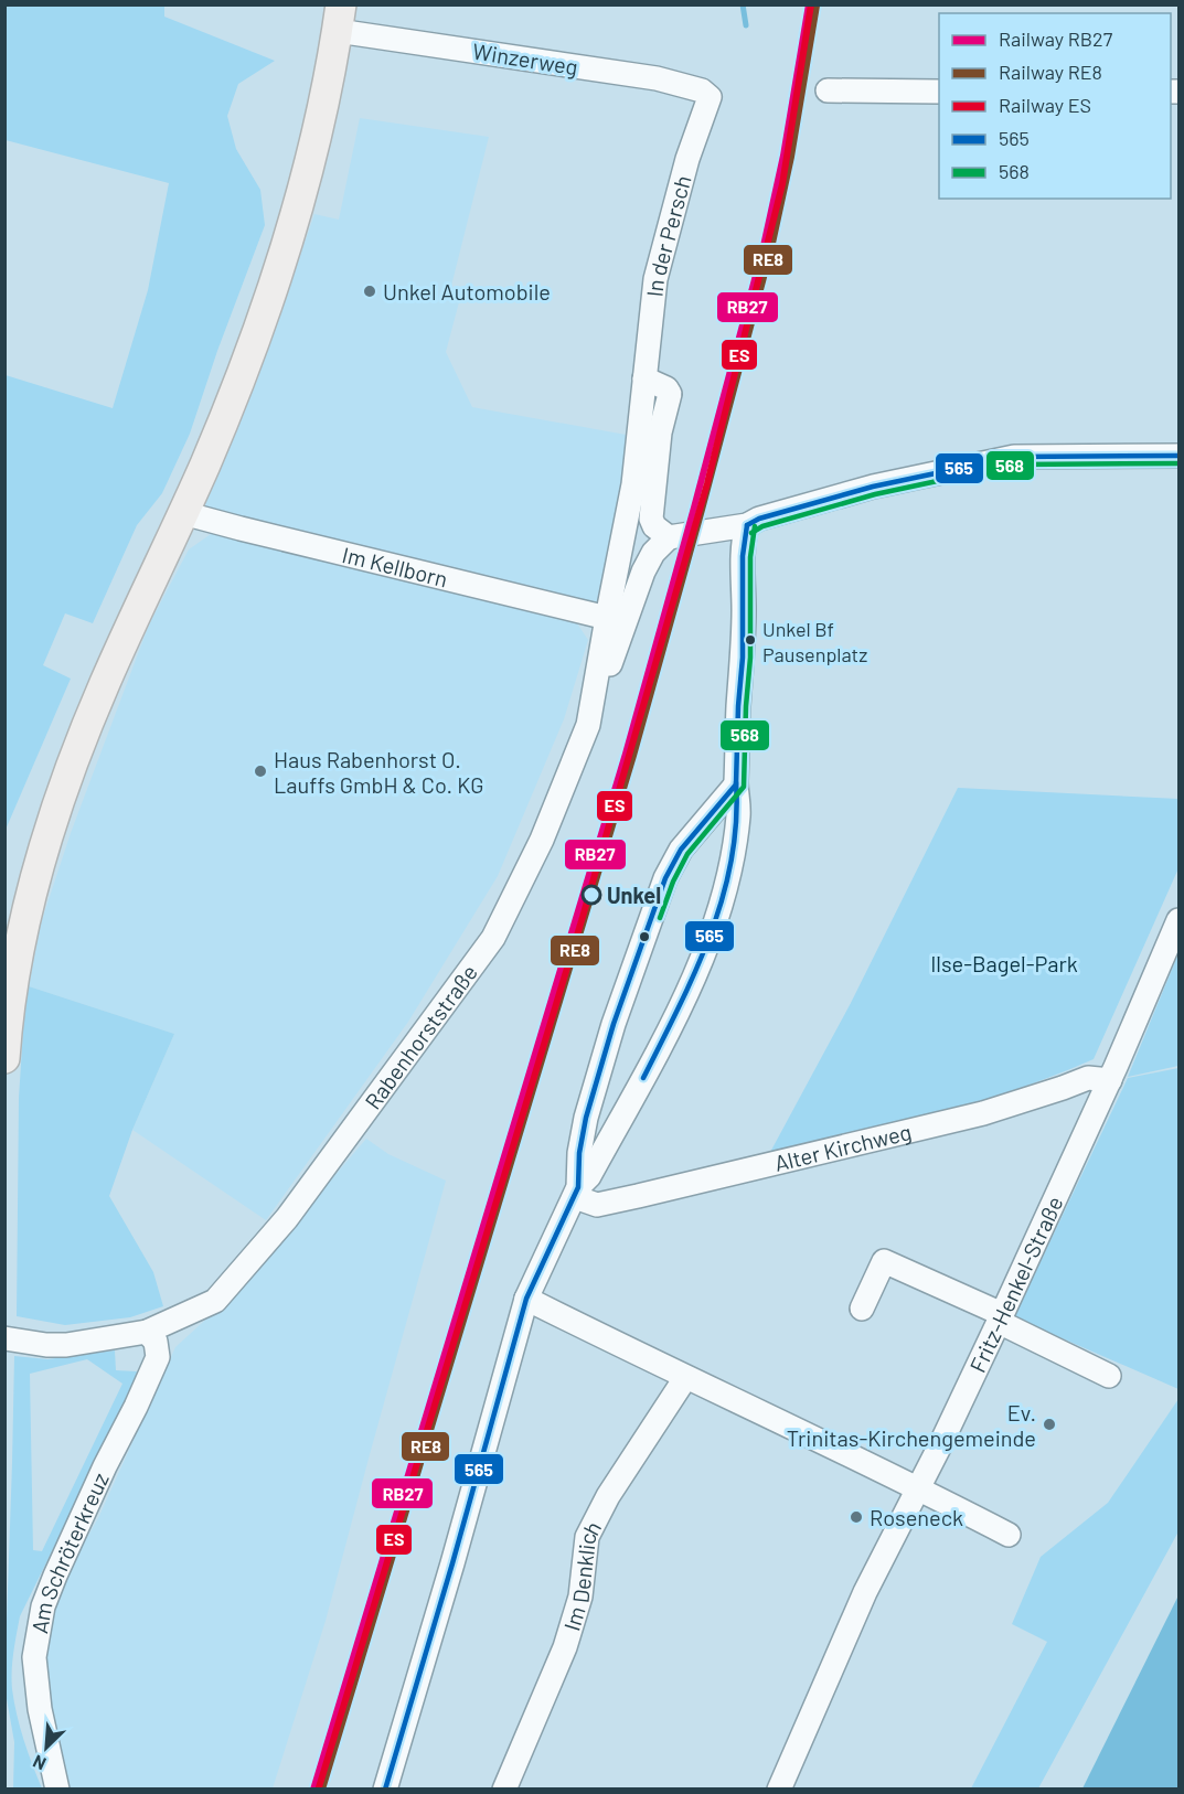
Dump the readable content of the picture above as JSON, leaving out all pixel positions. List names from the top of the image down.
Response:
{
  "streets": {
    "street": [
      "Winzerweg",
      "In der Persch",
      "Im Kellborn",
      "Rabenhorststraße",
      "Alter Kirchweg",
      "Fritz-Henkel-Straße",
      "Am Schröterkreuz",
      "Im Denklich"
    ]
  },
  "crossings": [
    ["Winzerweg", "In der Persch"],
    ["In der Persch", "Im Kellborn"],
    ["In der Persch", "Rabenhorststraße"],
    ["Im Kellborn", "Rabenhorststraße"],
    ["Rabenhorststraße", "Am Schröterkreuz"],
    ["Alter Kirchweg", "Fritz-Henkel-Straße"]
  ],
  "parks": ["Ilse-Bagel-Park"],
  "places": [
    "Unkel Automobile",
    "Unkel Bf Pausenplatz",
    "Haus Rabenhorst O. Lauffs GmbH & Co. KG",
    "Unkel",
    "Ev. Trinitas-Kirchengemeinde",
    "Roseneck"
  ],
  "lines": [
    "rail line RB27",
    "rail line ES",
    "rail line RE8",
    "transit line 565",
    "transit line 568"
  ],
  "legend": [
    "Railway RB27",
    "Railway RE8",
    "Railway ES",
    "565",
    "568"
  ],
  "north": "bottom left"
}
